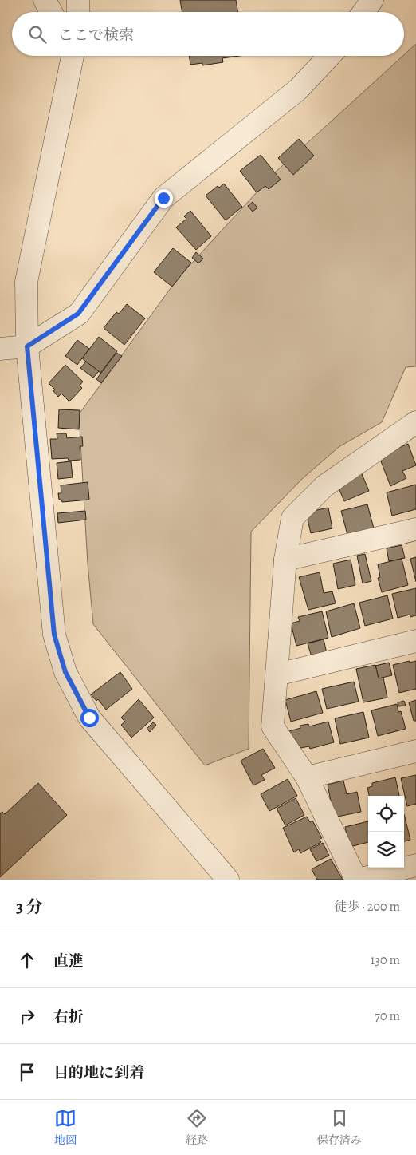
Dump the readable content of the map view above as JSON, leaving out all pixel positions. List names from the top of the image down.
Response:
{
  "page": {
    "search": "ここで検索",
    "heading": ["3 分", "徒歩 · 200 m"],
    "list": [
      ["直進", "130 m"],
      ["右折", "70 m"],
      "目的地に到着"
    ],
    "nav": ["地図", "経路", "保存済み"]
  }
}
